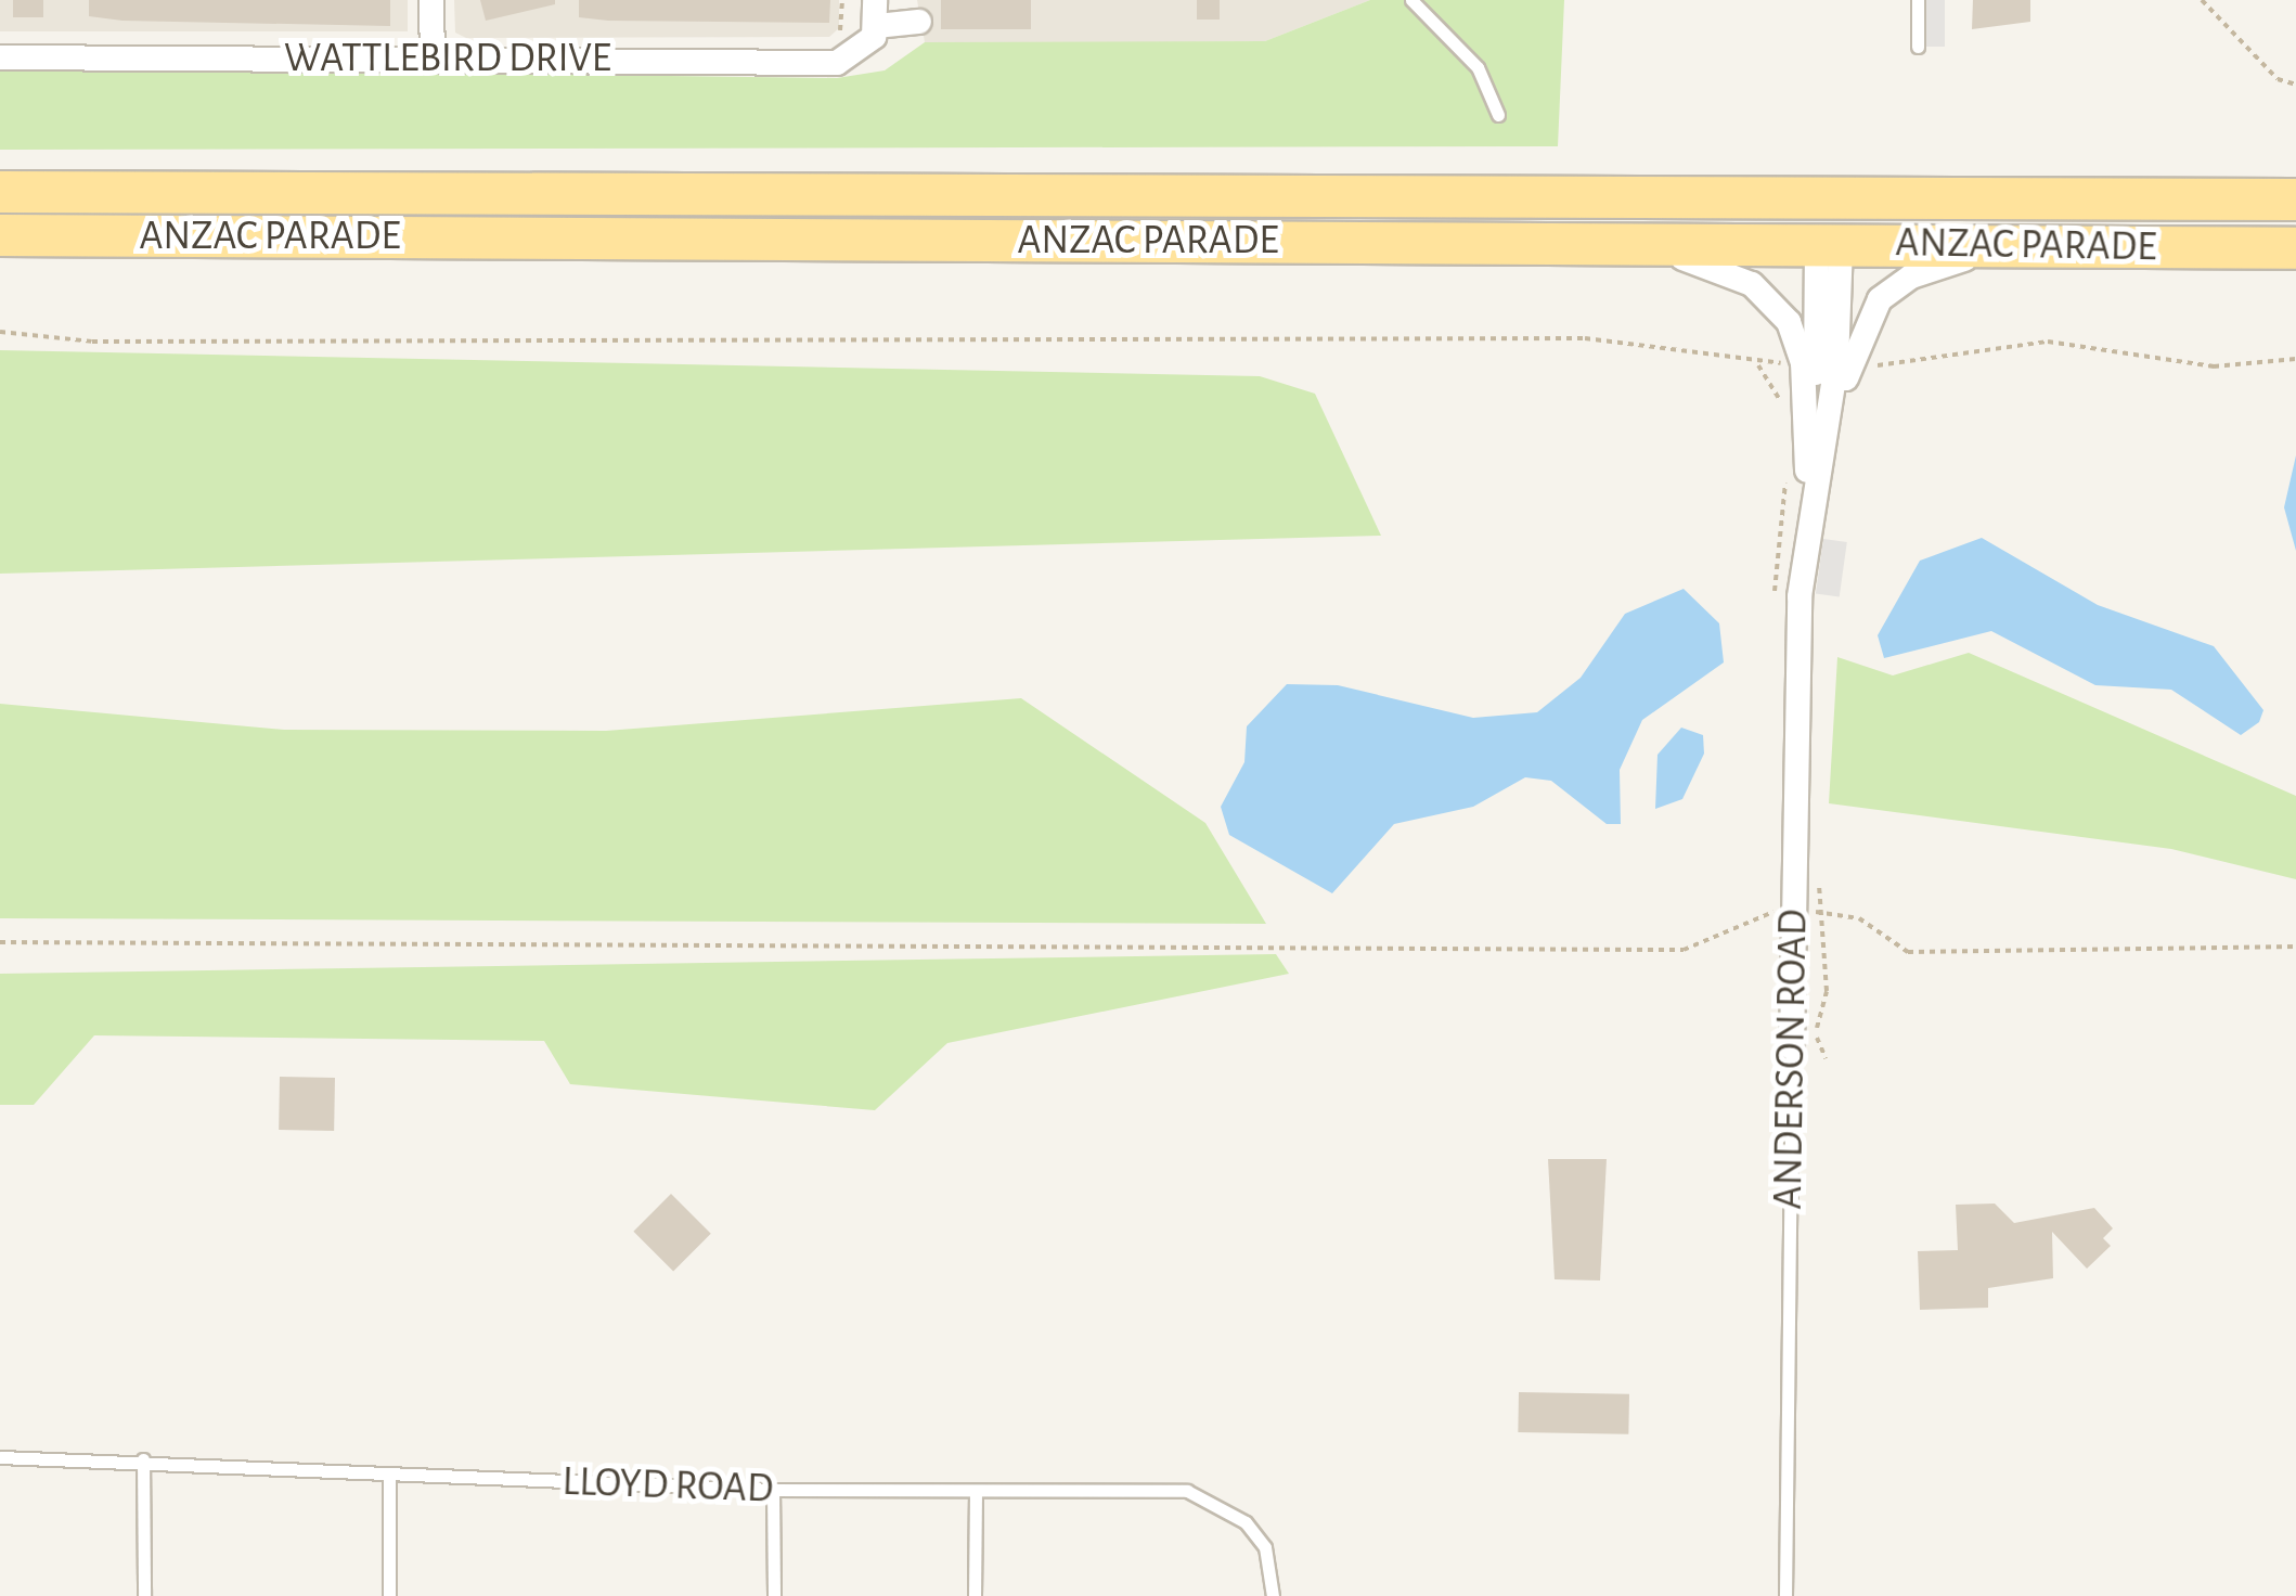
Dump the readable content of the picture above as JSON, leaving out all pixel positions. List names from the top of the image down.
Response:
{
  "streets": {
    "main road": ["ANZAC PARADE"],
    "street": ["WATTLEBIRD DRIVE", "ANDERSON ROAD"],
    "lane": ["LLOYD ROAD"]
  },
  "crossings": [
    ["ANZAC PARADE", "ANDERSON ROAD"]
  ]
}
